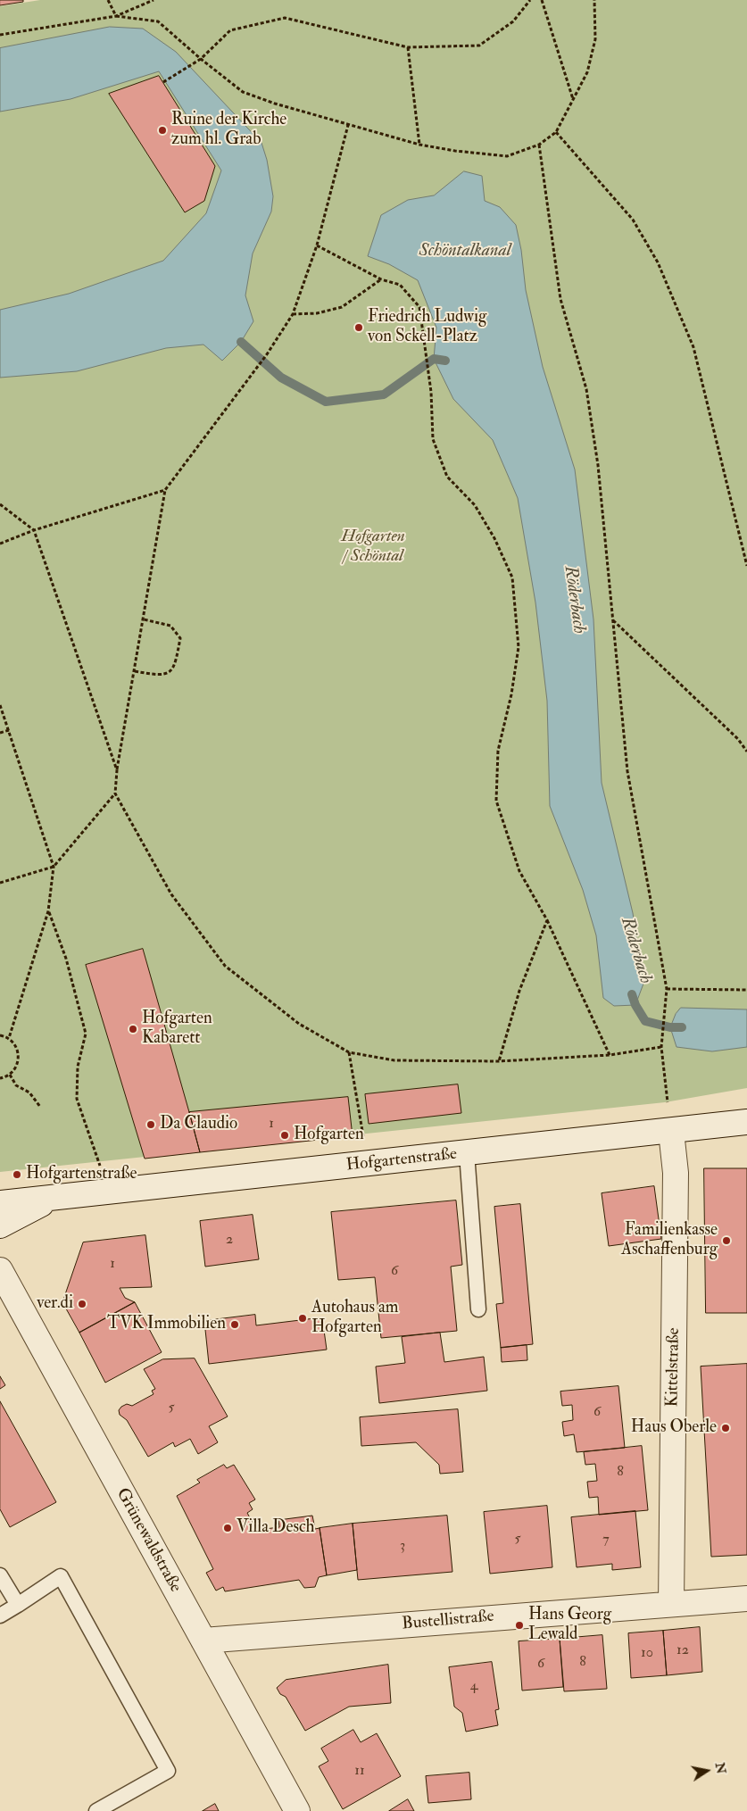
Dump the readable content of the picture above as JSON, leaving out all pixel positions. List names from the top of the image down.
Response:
{
  "streets": {
    "street": [
      "Hofgartenstraße",
      "Kittelstraße",
      "Grünewaldstraße",
      "Bustellistraße"
    ]
  },
  "crossings": [
    ["Hofgartenstraße", "Kittelstraße"],
    ["Kittelstraße", "Bustellistraße"],
    ["Grünewaldstraße", "Bustellistraße"]
  ],
  "water": ["Schöntalkanal", "Röderbach"],
  "parks": ["Hofgarten / Schöntal"],
  "places": [
    "Ruine der Kirche zum hl. Grab",
    "Friedrich Ludwig von Sckell-Platz",
    "Hofgarten Kabarett",
    "Da Claudio",
    "Hofgarten",
    "Hofgartenstraße",
    "Familienkasse Aschaffenburg",
    "ver.di",
    "Autohaus am Hofgarten",
    "TVK Immobilien",
    "Haus Oberle",
    "Villa Desch",
    "Hans Georg Lewald"
  ],
  "house_numbers": [
    "1",
    "2",
    "1",
    "6",
    "5",
    "6",
    "8",
    "5",
    "7",
    "3",
    "12",
    "10",
    "8",
    "6",
    "4",
    "11"
  ],
  "north": "right"
}
